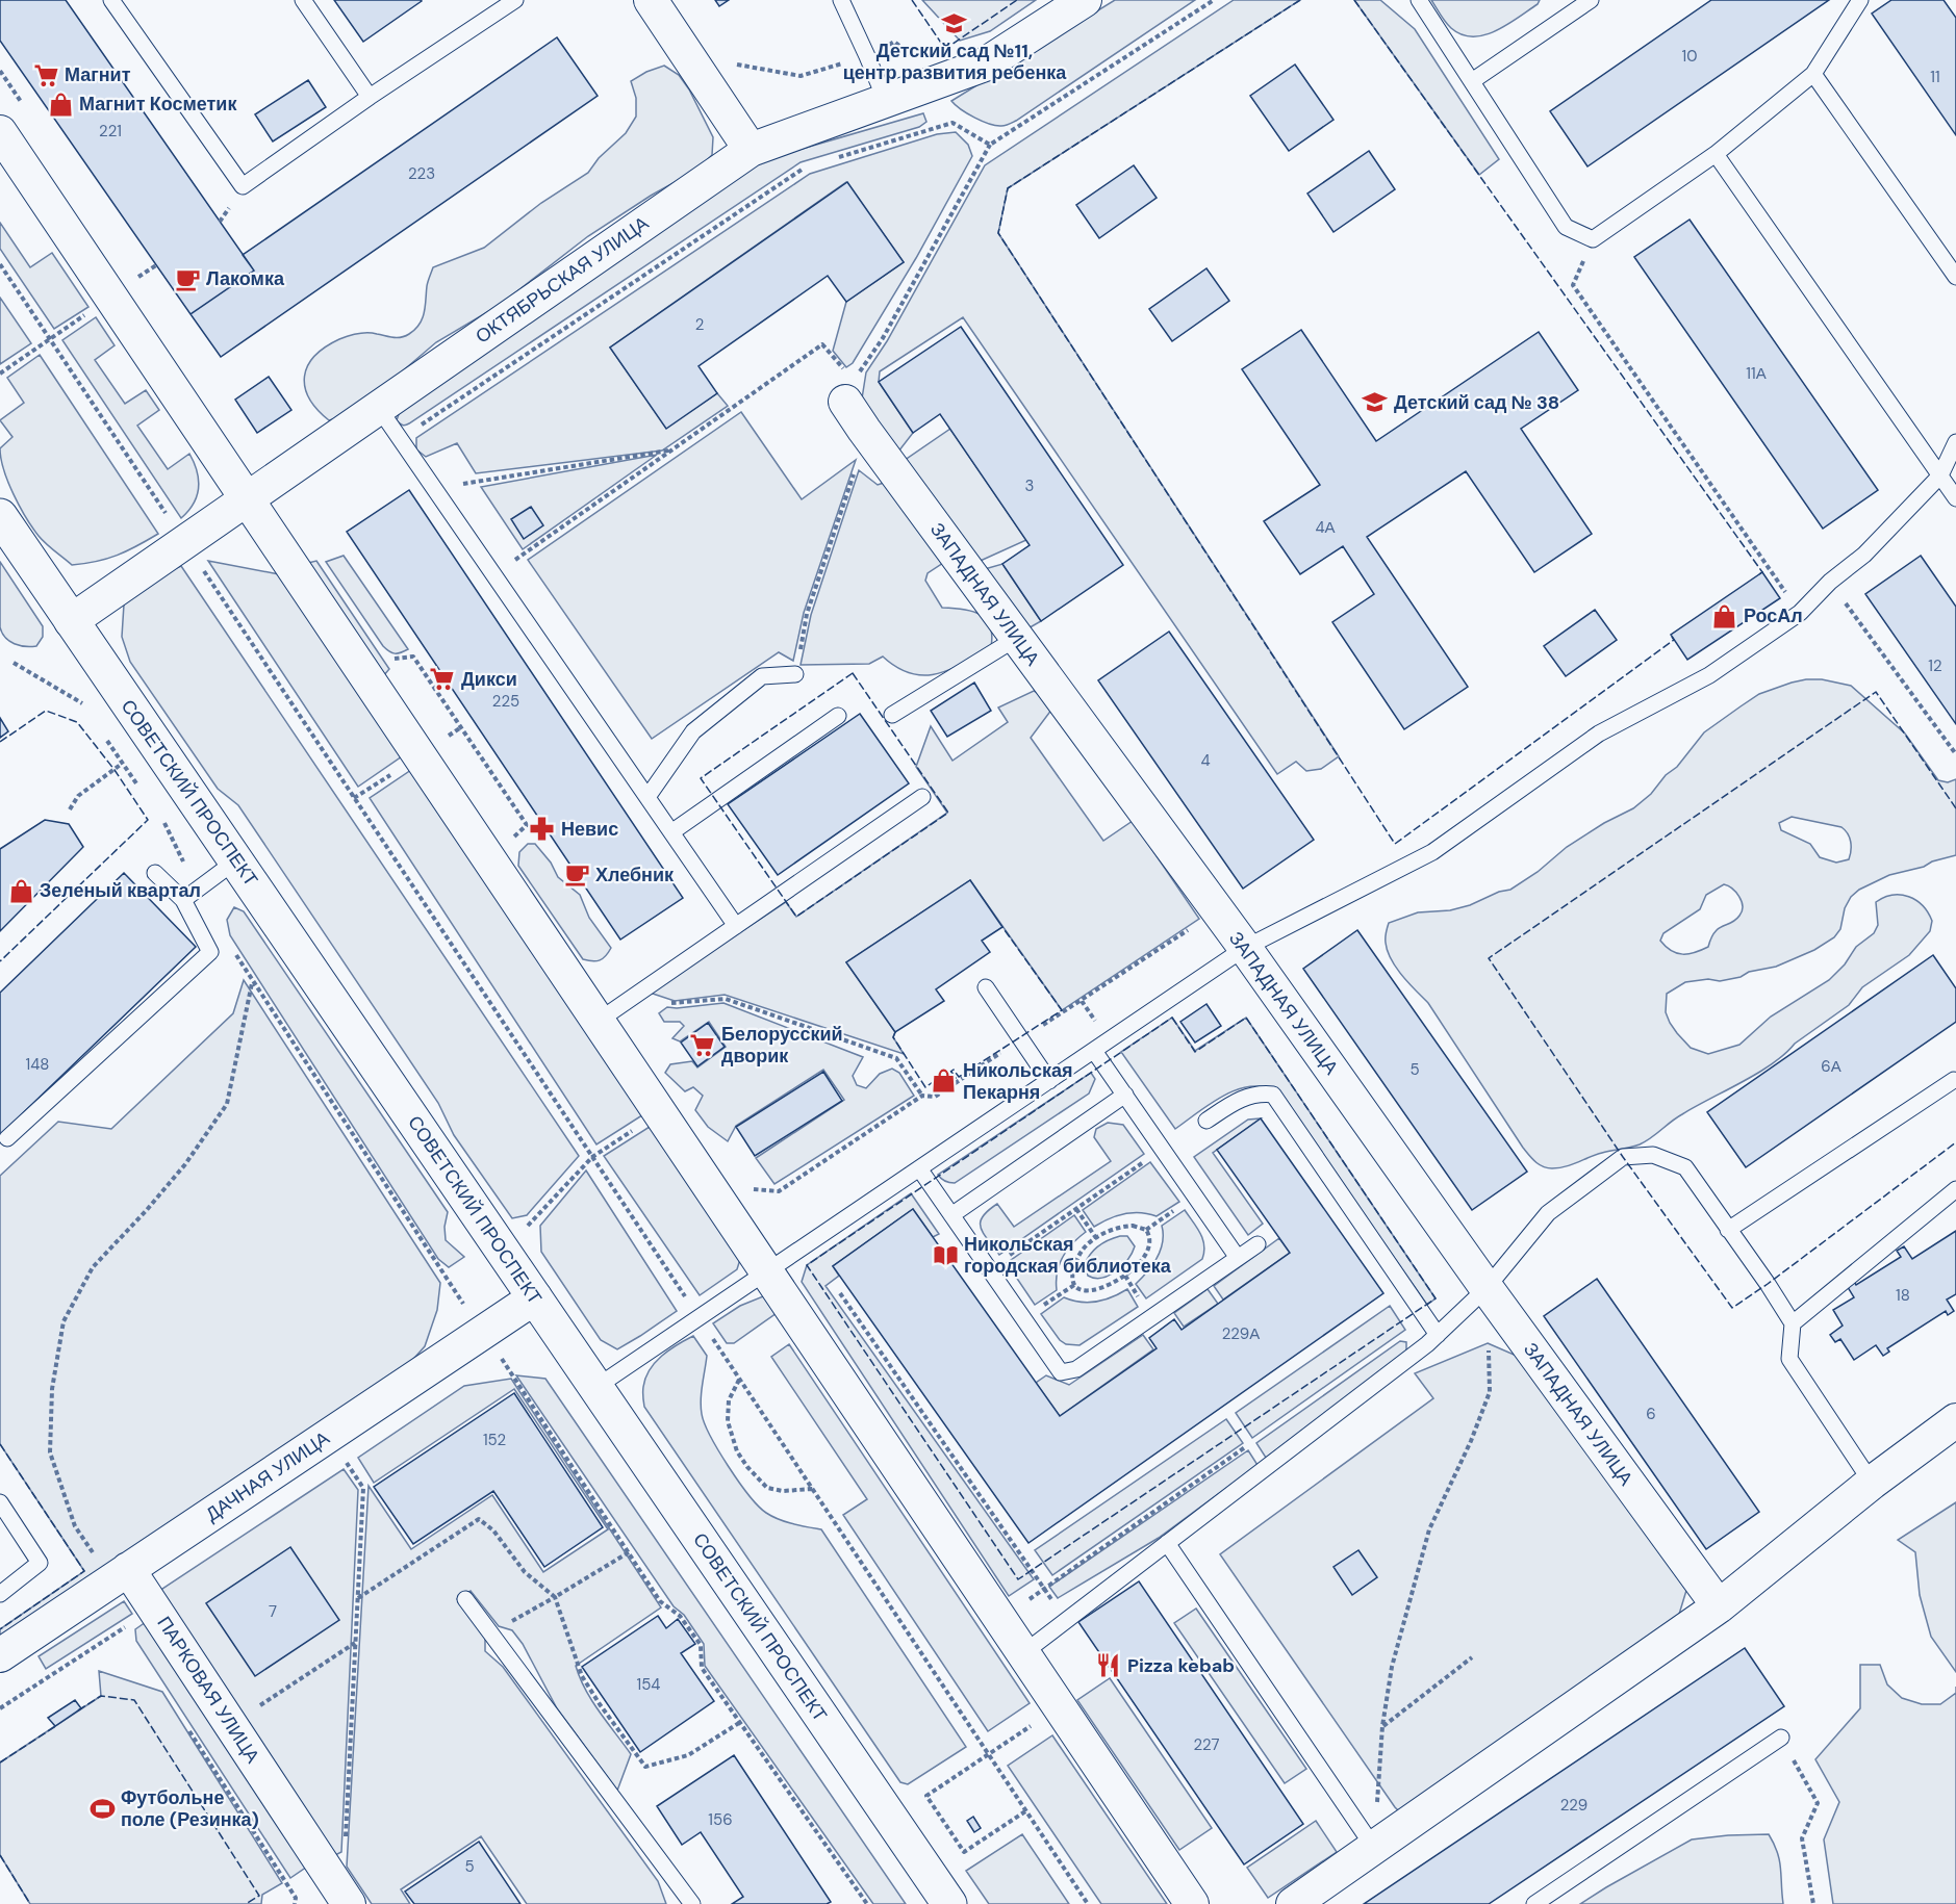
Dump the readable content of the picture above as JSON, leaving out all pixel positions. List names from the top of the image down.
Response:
{
  "streets": {
    "main road": ["СОВЕТСКИЙ ПРОСПЕКТ"],
    "street": [
      "ОКТЯБРЬСКАЯ УЛИЦА",
      "ЗАПАДНАЯ УЛИЦА",
      "ДАЧНАЯ УЛИЦА",
      "ПАРКОВАЯ УЛИЦА"
    ]
  },
  "crossings": [
    ["ОКТЯБРЬСКАЯ УЛИЦА", "СОВЕТСКИЙ ПРОСПЕКТ"],
    ["СОВЕТСКИЙ ПРОСПЕКТ", "ДАЧНАЯ УЛИЦА"],
    ["ДАЧНАЯ УЛИЦА", "ПАРКОВАЯ УЛИЦА"]
  ],
  "places": {
    "school or university": ["Детский сад №11, центр развития ребенка", "Детский сад № 38"],
    "supermarket": ["Магнит", "Дикси", "Белорусский дворик"],
    "shop": [
      "Магнит Косметик",
      "РосАл",
      "Зеленый квартал",
      "Никольская Пекарня"
    ],
    "cafe": ["Лакомка", "Хлебник"],
    "pharmacy": ["Невис"],
    "library": ["Никольская городская библиотека"],
    "restaurant": ["Pizza kebab"],
    "sports": ["Футбольне поле (Резинка)"]
  },
  "house_numbers": [
    "10",
    "11",
    "221",
    "223",
    "2",
    "11А",
    "3",
    "4А",
    "12",
    "225",
    "4",
    "148",
    "6А",
    "5",
    "18",
    "229А",
    "6",
    "152",
    "7",
    "154",
    "227",
    "229",
    "156",
    "5"
  ]
}
